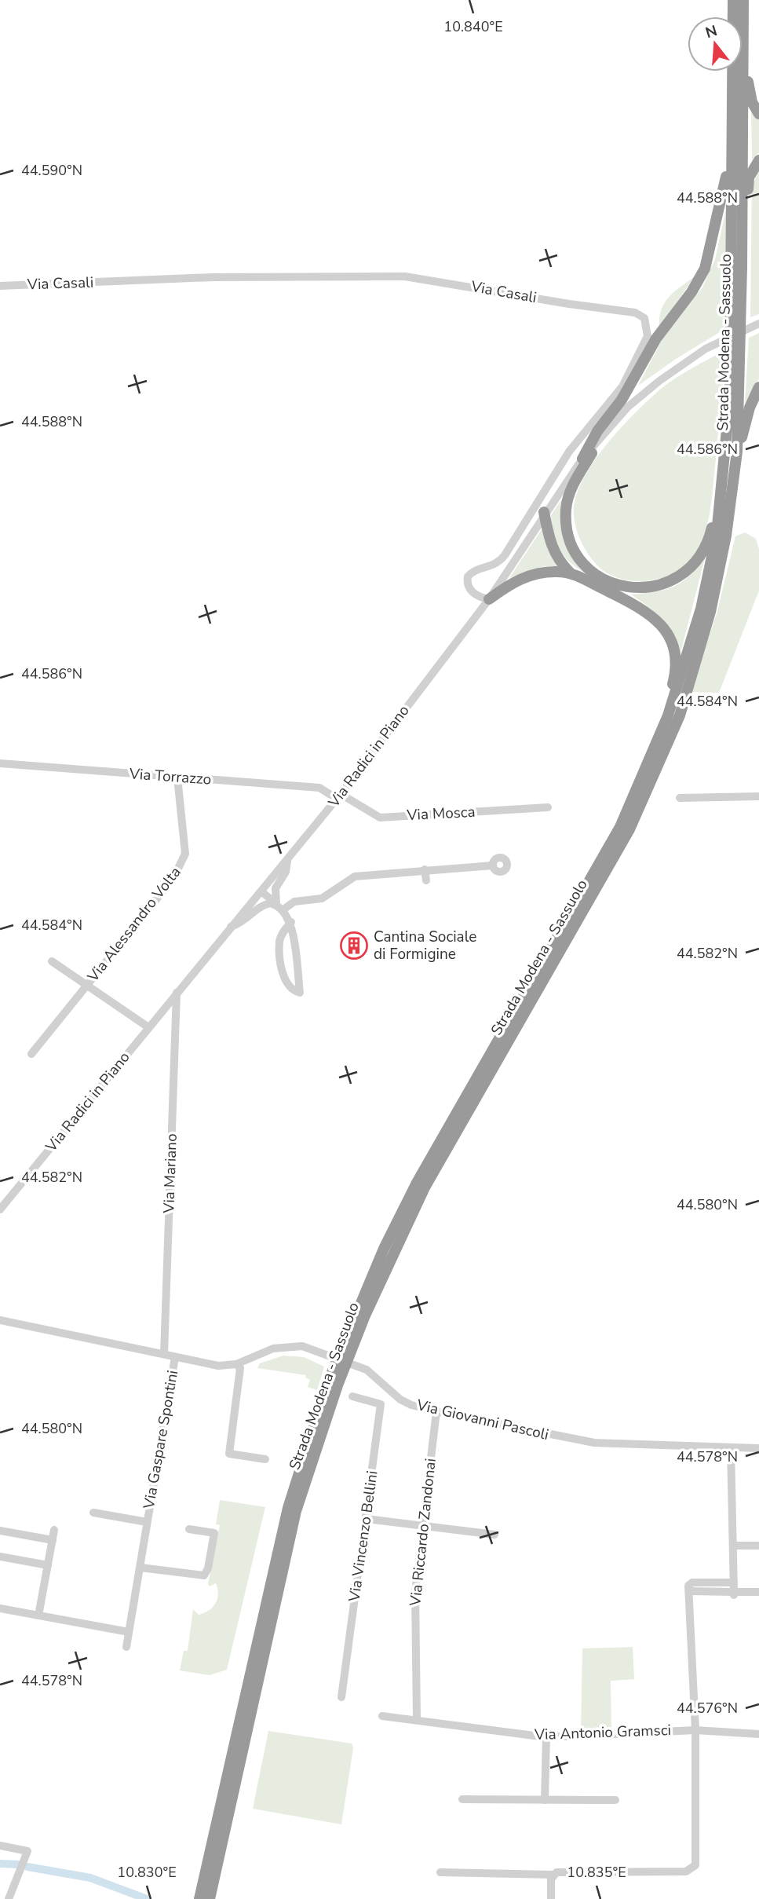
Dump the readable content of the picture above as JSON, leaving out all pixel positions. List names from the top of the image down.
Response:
{
  "streets": {
    "highway": ["Strada Modena - Sassuolo"],
    "street": [
      "Via Casali",
      "Via Radici in Piano",
      "Via Torrazzo",
      "Via Mosca",
      "Via Alessandro Volta",
      "Via Mariano",
      "Via Giovanni Pascoli",
      "Via Gaspare Spontini",
      "Via Riccardo Zandonai",
      "Via Vincenzo Bellini",
      "Via Antonio Gramsci"
    ]
  },
  "crossings": [
    ["Via Casali", "Via Radici in Piano"],
    ["Via Radici in Piano", "Via Torrazzo"],
    ["Via Radici in Piano", "Via Mosca"],
    ["Via Radici in Piano", "Via Mariano"],
    ["Via Torrazzo", "Via Mosca"],
    ["Via Torrazzo", "Via Alessandro Volta"],
    ["Via Mariano", "Via Giovanni Pascoli"],
    ["Via Giovanni Pascoli", "Via Gaspare Spontini"],
    ["Via Giovanni Pascoli", "Via Riccardo Zandonai"],
    ["Via Riccardo Zandonai", "Via Antonio Gramsci"]
  ],
  "places": {
    "building": ["Cantina Sociale di Formigine"]
  },
  "north": "top",
  "coordinates": [
    "10.840°E",
    "44.590°N",
    "44.588°N",
    "44.586°N",
    "44.584°N",
    "44.582°N",
    "44.580°N",
    "44.578°N",
    "44.576°N",
    "10.830°E",
    "10.835°E"
  ]
}
